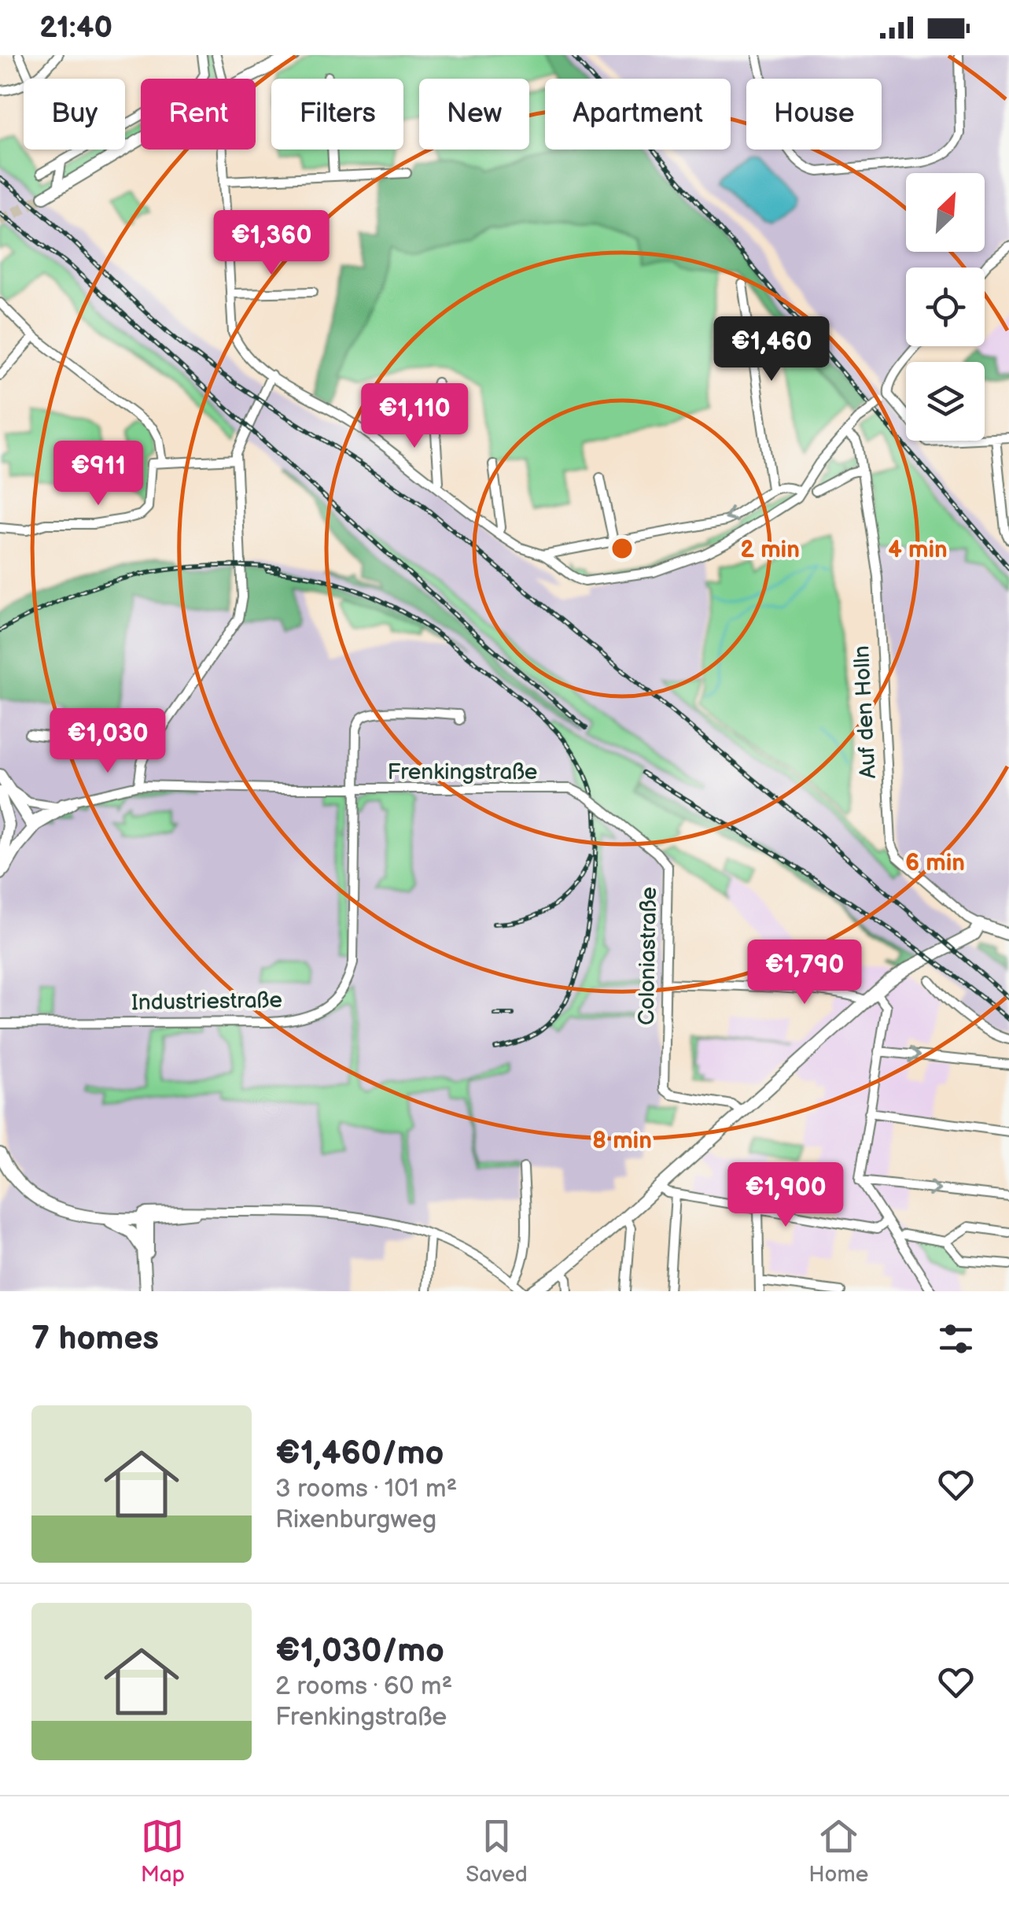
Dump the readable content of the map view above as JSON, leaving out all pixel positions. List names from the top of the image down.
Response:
{
  "streets": {
    "street": [
      "Auf den Holln",
      "Frenkingstraße",
      "Coloniastraße",
      "Industriestraße"
    ]
  },
  "crossings": [
    ["Frenkingstraße", "Coloniastraße"],
    ["Frenkingstraße", "Industriestraße"]
  ],
  "north": "top right",
  "page": {
    "status": "21:40",
    "chip": [
      "Buy",
      "Rent",
      "Filters",
      "New",
      "Apartment",
      "House"
    ],
    "price": [
      "€1,360",
      "€1,460",
      "€1,110",
      "€911",
      "€1,030",
      "€1,790",
      "€1,900"
    ],
    "heading": "7 homes",
    "list": [
      {
        "name": "€1,460/mo",
        "note": "3 rooms · 101 m² · Rixenburgweg"
      },
      {
        "name": "€1,030/mo",
        "note": "2 rooms · 60 m² · Frenkingstraße"
      }
    ],
    "tabs": ["Map", "Saved", "Home"]
  },
  "rings": [
    "2 min",
    "4 min",
    "6 min",
    "8 min"
  ]
}
